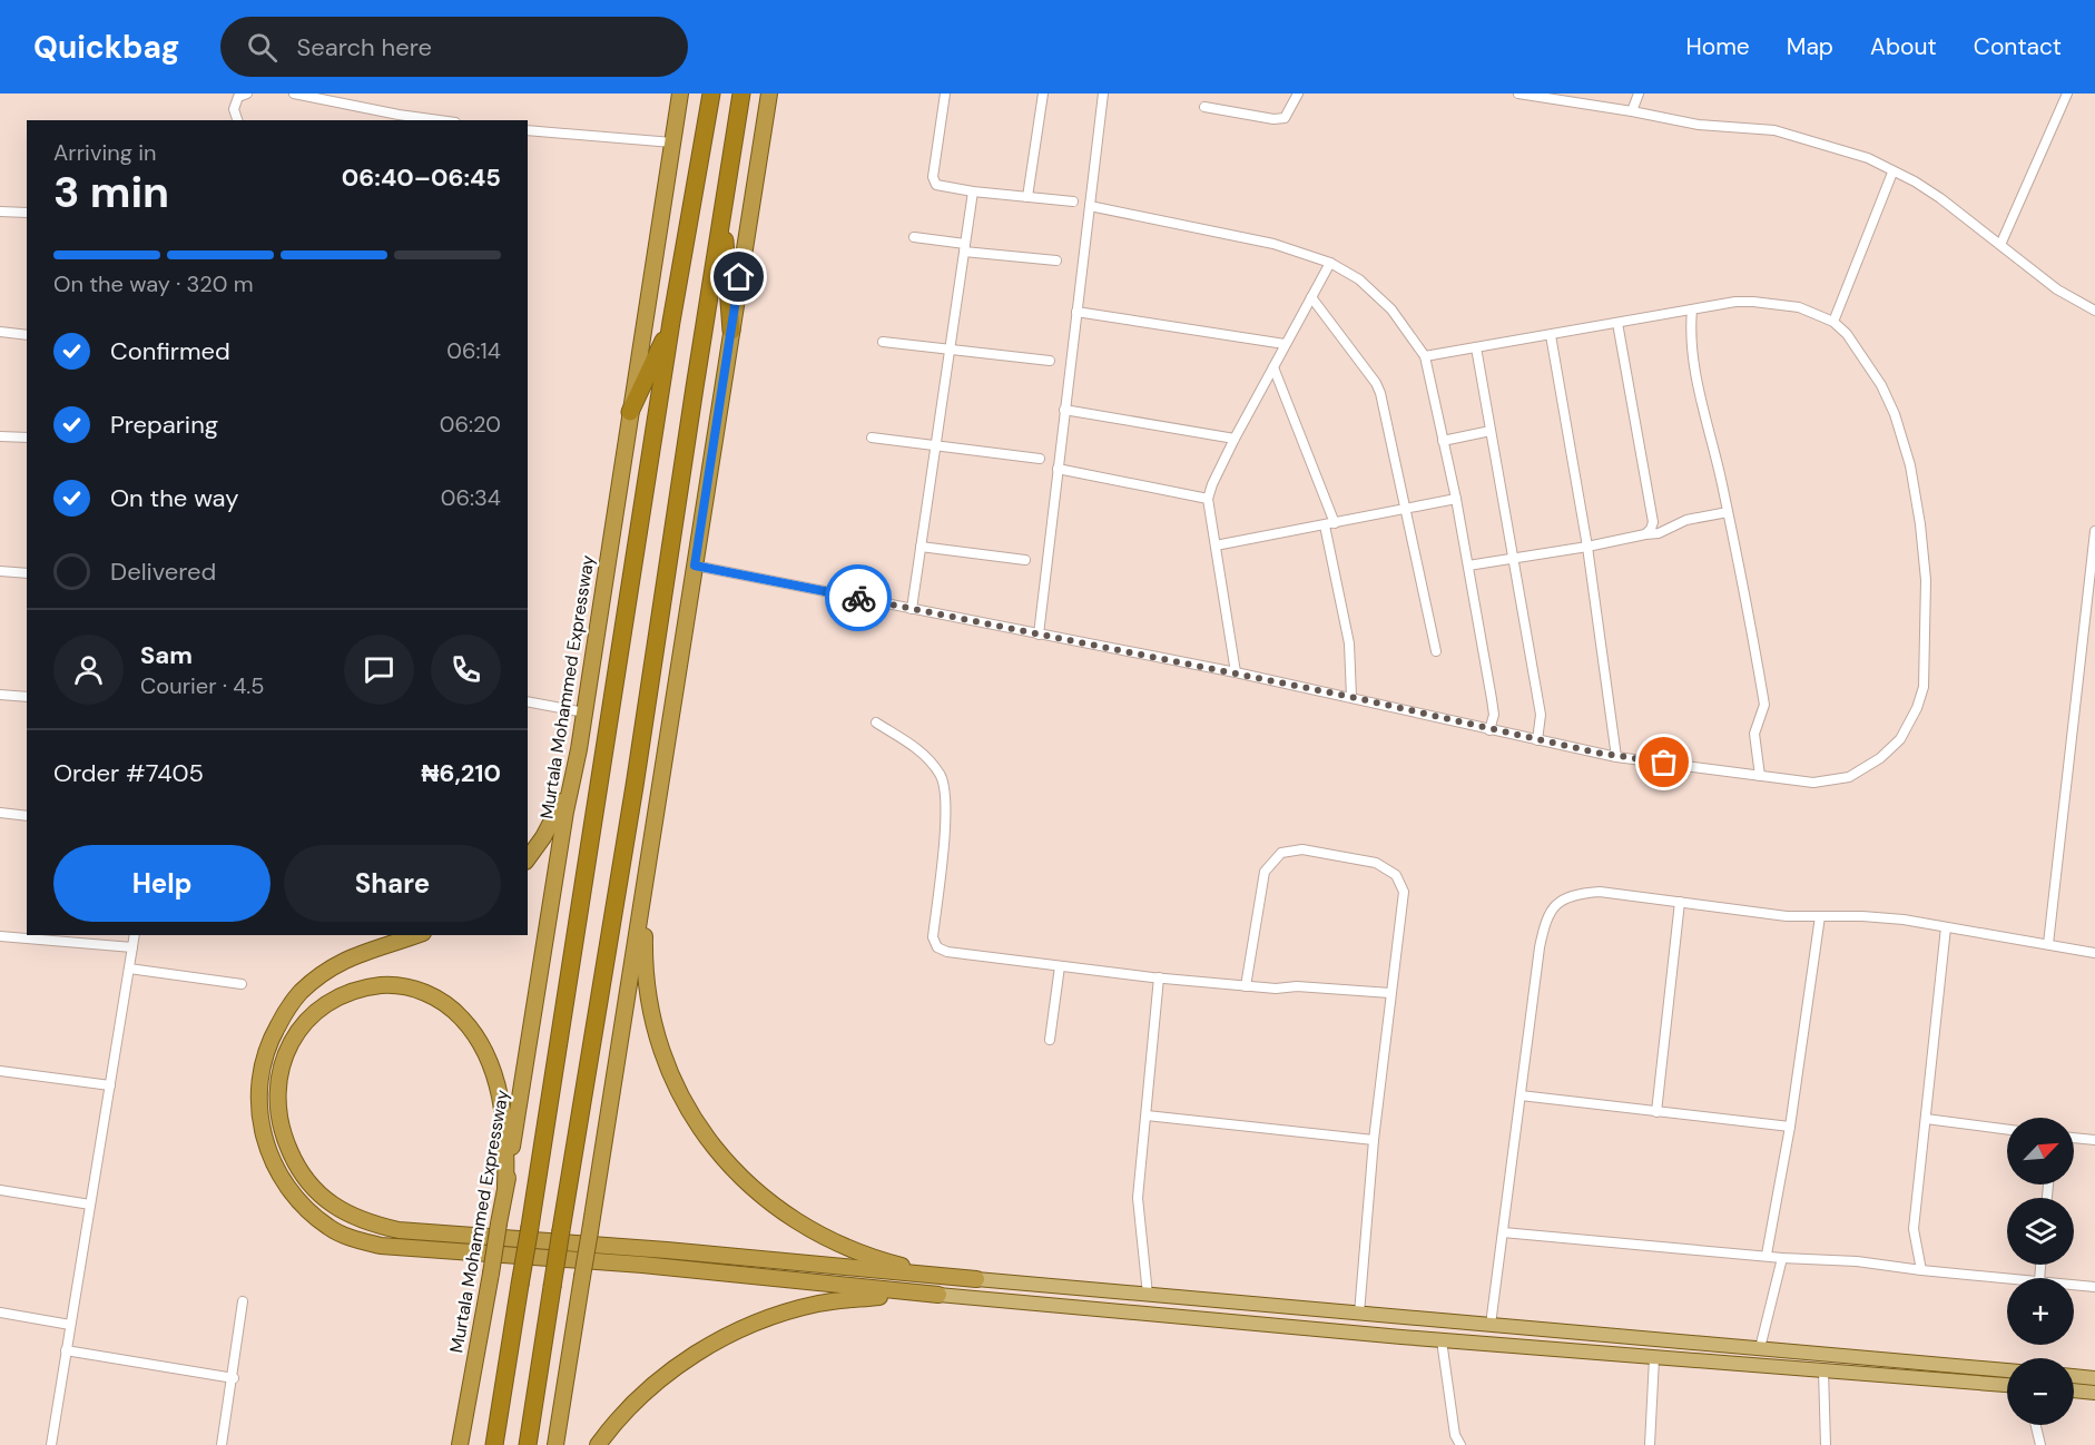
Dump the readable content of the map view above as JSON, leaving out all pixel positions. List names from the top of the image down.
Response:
{
  "streets": {
    "highway": ["Murtala Mohammed Expressway"]
  },
  "north": "top right",
  "page": {
    "header": "Quickbag",
    "search": "Search here",
    "nav": [
      "Home",
      "Map",
      "About",
      "Contact"
    ],
    "heading": ["3 min", "Arriving in", "06:40–06:45"],
    "panel": [
      "Sam",
      "Courier · 4.5",
      "Order #7405",
      "₦6,210"
    ],
    "bar": "On the way · 320 m",
    "list": [
      ["Confirmed", "06:14"],
      ["Preparing", "06:20"],
      ["On the way", "06:34"],
      "Delivered"
    ],
    "buttons": ["Help", "Share"],
    "map_buttons": ["+", "−"]
  }
}
